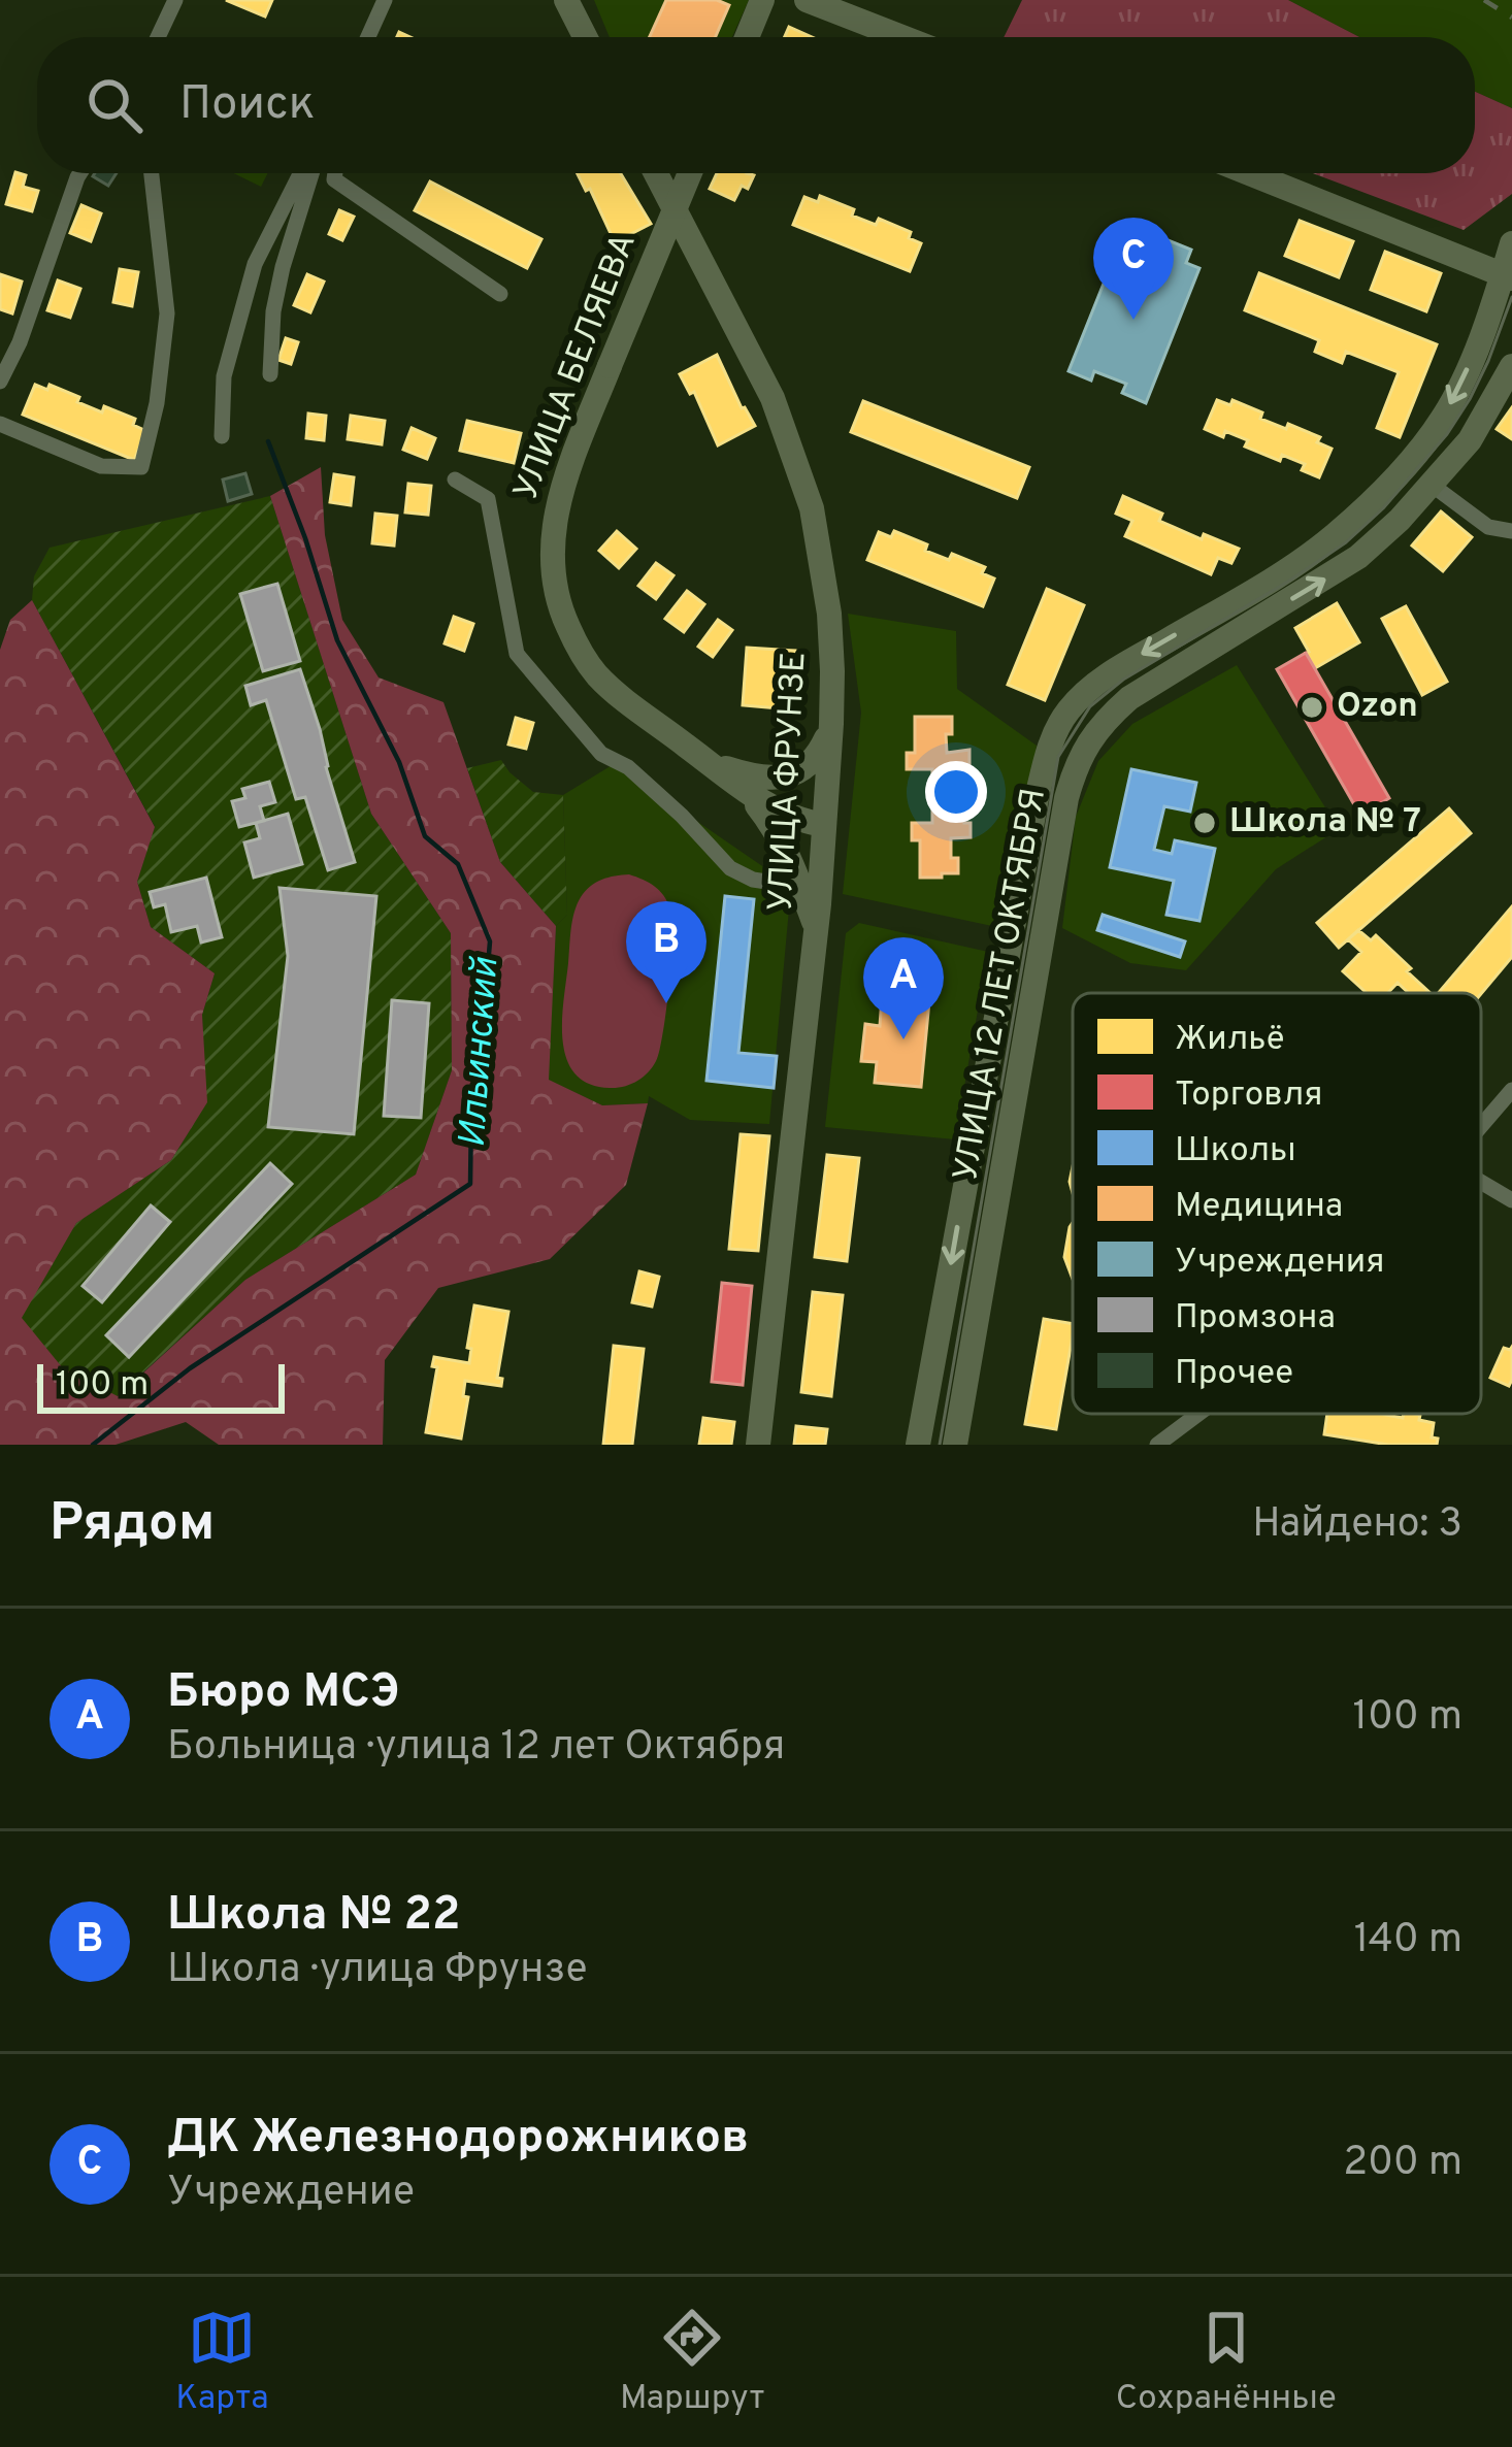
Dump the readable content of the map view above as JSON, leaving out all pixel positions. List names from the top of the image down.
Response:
{
  "streets": {
    "main road": ["УЛИЦА БЕЛЯЕВА", "УЛИЦА ФРУНЗЕ", "УЛИЦА 12 ЛЕТ ОКТЯБРЯ"]
  },
  "water": ["Ильинский"],
  "places": ["Ozon", "Школа № 7"],
  "legend": [
    "Жильё",
    "Торговля",
    "Школы",
    "Медицина",
    "Учреждения",
    "Промзона",
    "Прочее"
  ],
  "scale_bar": "100 m",
  "page": {
    "search": "Поиск",
    "pins": ["C", "B", "A"],
    "scale": "100 m",
    "heading": ["Рядом", "Найдено: 3"],
    "list": [
      {
        "mark": "A",
        "name": "Бюро МСЭ",
        "note": "Больница · улица 12 лет Октября",
        "value": "100 m"
      },
      {
        "mark": "B",
        "name": "Школа № 22",
        "note": "Школа · улица Фрунзе",
        "value": "140 m"
      },
      {
        "mark": "C",
        "name": "ДК Железнодорожников",
        "note": "Учреждение",
        "value": "200 m"
      }
    ],
    "nav": ["Карта", "Маршрут", "Сохранённые"]
  }
}
